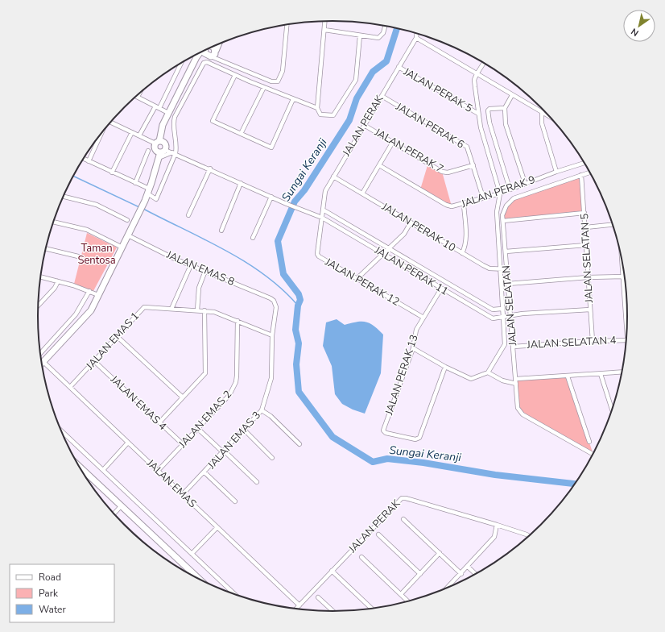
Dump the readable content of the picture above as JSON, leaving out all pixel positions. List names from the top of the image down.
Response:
{
  "streets": {
    "street": [
      "JALAN PERAK 5",
      "JALAN PERAK",
      "JALAN PERAK 6",
      "JALAN PERAK 7",
      "JALAN PERAK 9",
      "JALAN PERAK 10",
      "JALAN SELATAN 5",
      "JALAN EMAS 8",
      "JALAN PERAK 11",
      "JALAN PERAK 12",
      "JALAN SELATAN",
      "JALAN EMAS 1",
      "JALAN SELATAN 4",
      "JALAN PERAK 13",
      "JALAN EMAS 4",
      "JALAN EMAS 2",
      "JALAN EMAS 3",
      "JALAN EMAS"
    ]
  },
  "crossings": [
    ["JALAN PERAK 5", "JALAN PERAK"],
    ["JALAN PERAK", "JALAN PERAK 6"],
    ["JALAN PERAK", "JALAN PERAK 7"],
    ["JALAN PERAK", "JALAN PERAK 10"],
    ["JALAN PERAK", "JALAN PERAK 11"],
    ["JALAN PERAK", "JALAN PERAK 12"],
    ["JALAN PERAK", "JALAN EMAS"],
    ["JALAN PERAK 6", "JALAN PERAK 7"],
    ["JALAN PERAK 6", "JALAN PERAK 9"],
    ["JALAN PERAK 10", "JALAN SELATAN"],
    ["JALAN SELATAN 5", "JALAN SELATAN"],
    ["JALAN SELATAN 5", "JALAN SELATAN 4"],
    ["JALAN EMAS 8", "JALAN EMAS 3"],
    ["JALAN PERAK 11", "JALAN PERAK 12"],
    ["JALAN PERAK 11", "JALAN PERAK 13"],
    ["JALAN PERAK 12", "JALAN PERAK 13"],
    ["JALAN SELATAN", "JALAN SELATAN 4"],
    ["JALAN EMAS 1", "JALAN EMAS 4"],
    ["JALAN EMAS 1", "JALAN EMAS 2"],
    ["JALAN EMAS 1", "JALAN EMAS 3"],
    ["JALAN EMAS 1", "JALAN EMAS"],
    ["JALAN EMAS 4", "JALAN EMAS 2"],
    ["JALAN EMAS 2", "JALAN EMAS"],
    ["JALAN EMAS 3", "JALAN EMAS"]
  ],
  "water": ["Sungai Keranji"],
  "parks": ["Taman Sentosa"],
  "legend": ["Road", "Park", "Water"],
  "north": "bottom left"
}
